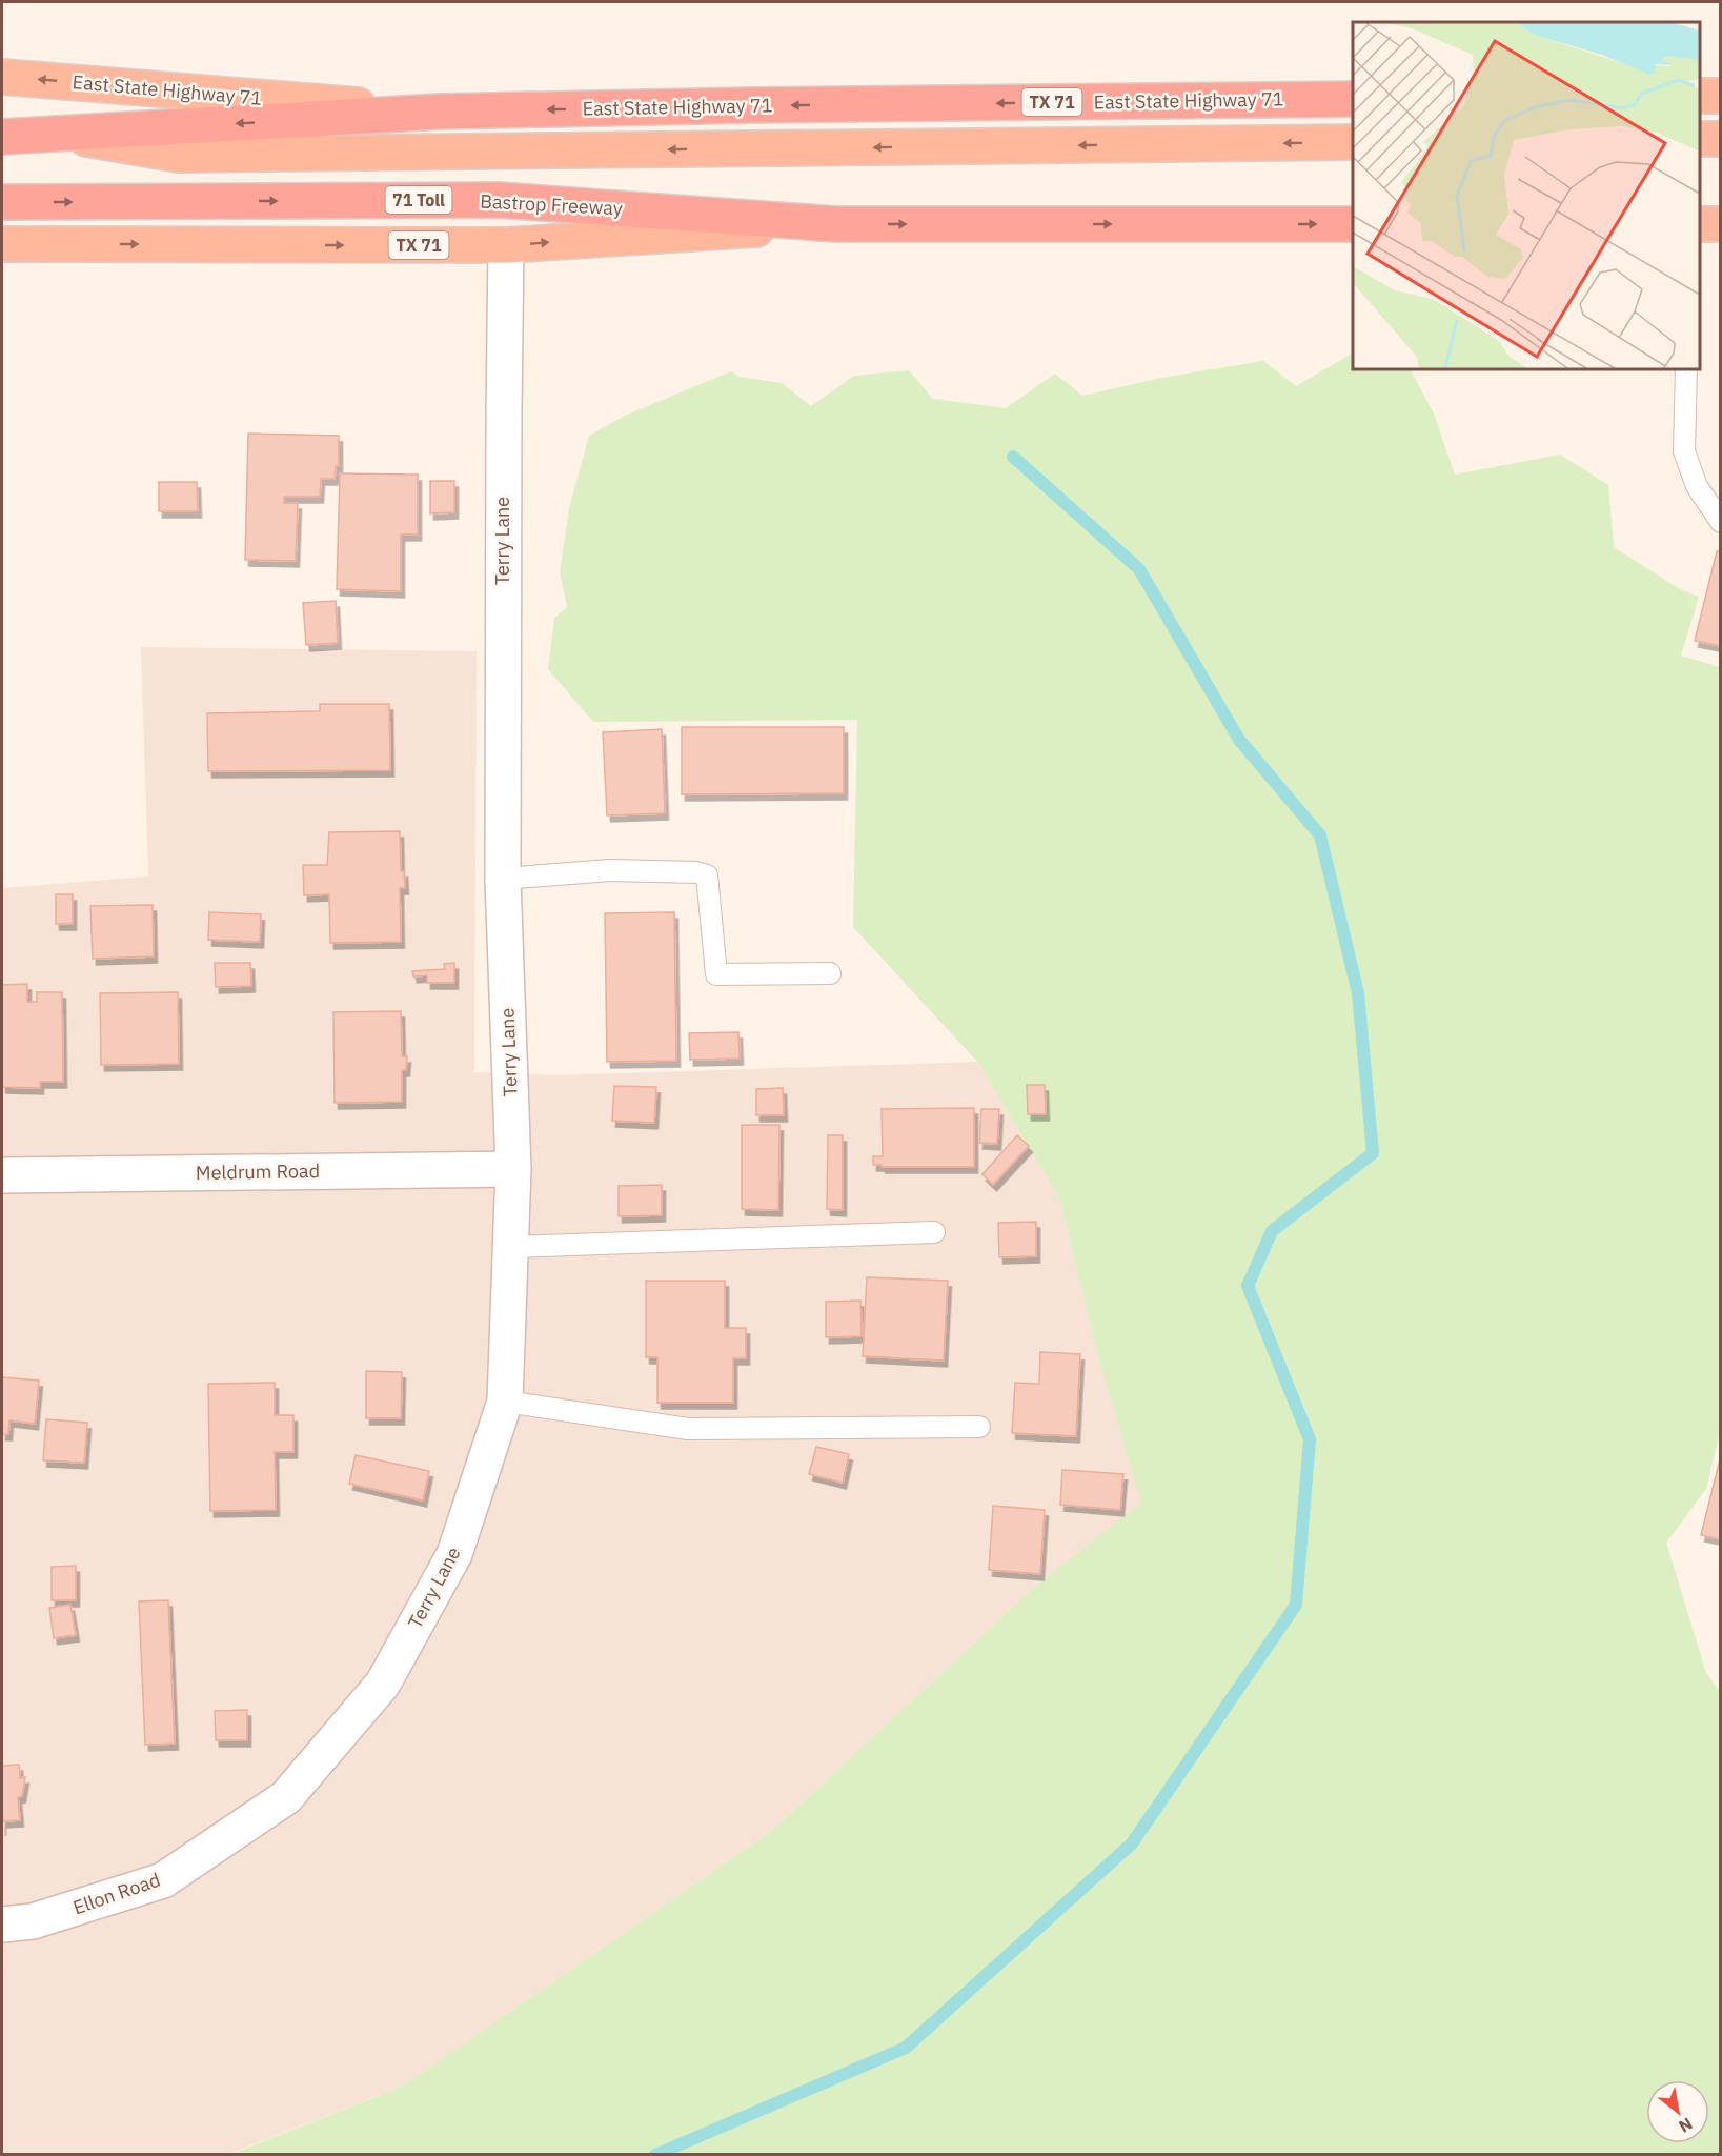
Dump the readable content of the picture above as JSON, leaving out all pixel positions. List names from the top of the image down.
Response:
{
  "streets": {
    "highway": [
      "East State Highway 71",
      "TX 71",
      "71 Toll",
      "Bastrop Freeway"
    ],
    "street": ["Terry Lane", "Meldrum Road", "Ellon Road"]
  },
  "crossings": [
    ["TX 71", "Bastrop Freeway"],
    ["TX 71", "Terry Lane"],
    ["Terry Lane", "Meldrum Road"],
    ["Terry Lane", "Ellon Road"]
  ],
  "north": "bottom right"
}
